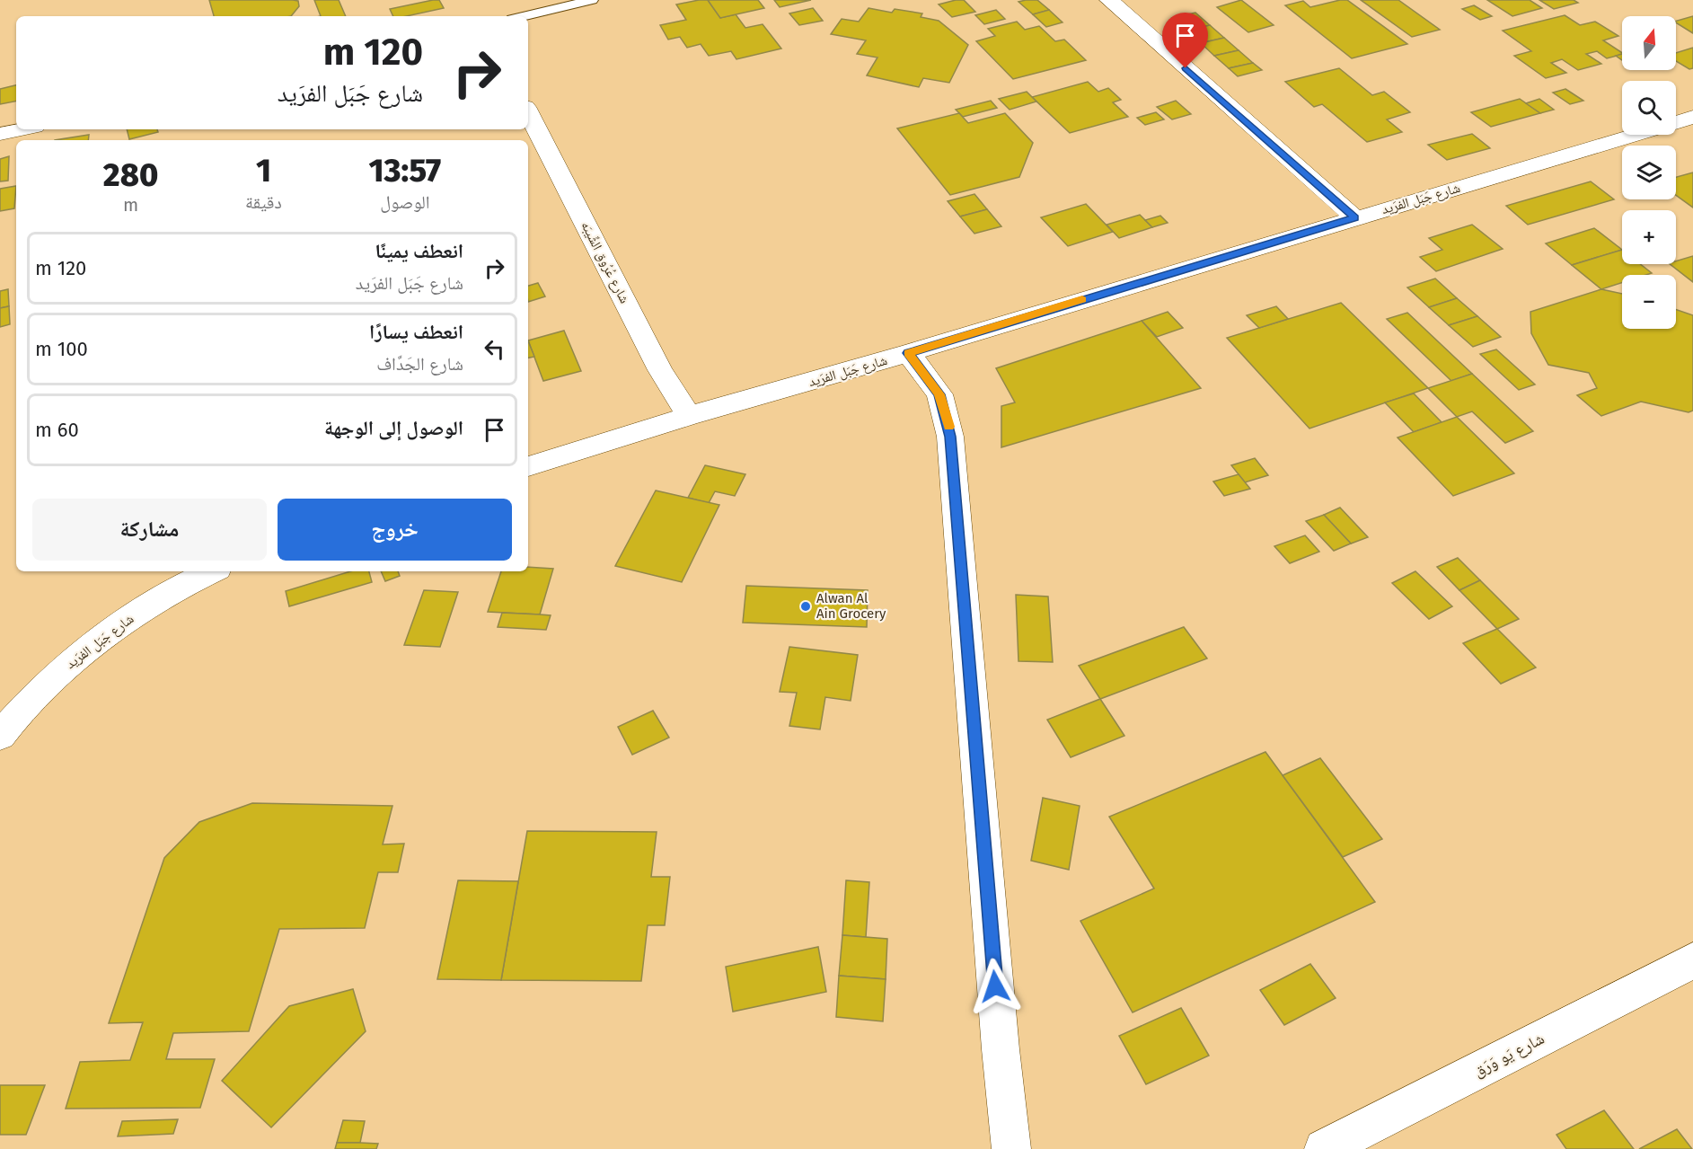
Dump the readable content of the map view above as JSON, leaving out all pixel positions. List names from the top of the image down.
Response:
{
  "streets": {
    "street": ["شارع جَبَل الفرَيد", "شارع عُرُوق الشِّيبَه", "شارع يَو وَرَق"]
  },
  "crossings": [
    ["شارع جَبَل الفرَيد", "شارع عُرُوق الشِّيبَه"]
  ],
  "places": ["Alwan Al Ain Grocery"],
  "north": "top",
  "page": {
    "map_buttons": ["+", "−"],
    "turn": ["120 m", "شارع جَبَل الفرَيد"],
    "eta": [
      "13:57",
      "الوصول",
      "1",
      "دقيقة",
      "280",
      "m"
    ],
    "list": [
      {
        "name": "انعطف يمينًا",
        "note": "شارع جَبَل الفرَيد",
        "value": "120 m"
      },
      {
        "name": "انعطف يسارًا",
        "note": "شارع الجَدَّاف",
        "value": "100 m"
      },
      {
        "name": "الوصول إلى الوجهة",
        "value": "60 m"
      }
    ],
    "buttons": ["خروج", "مشاركة"]
  }
}
